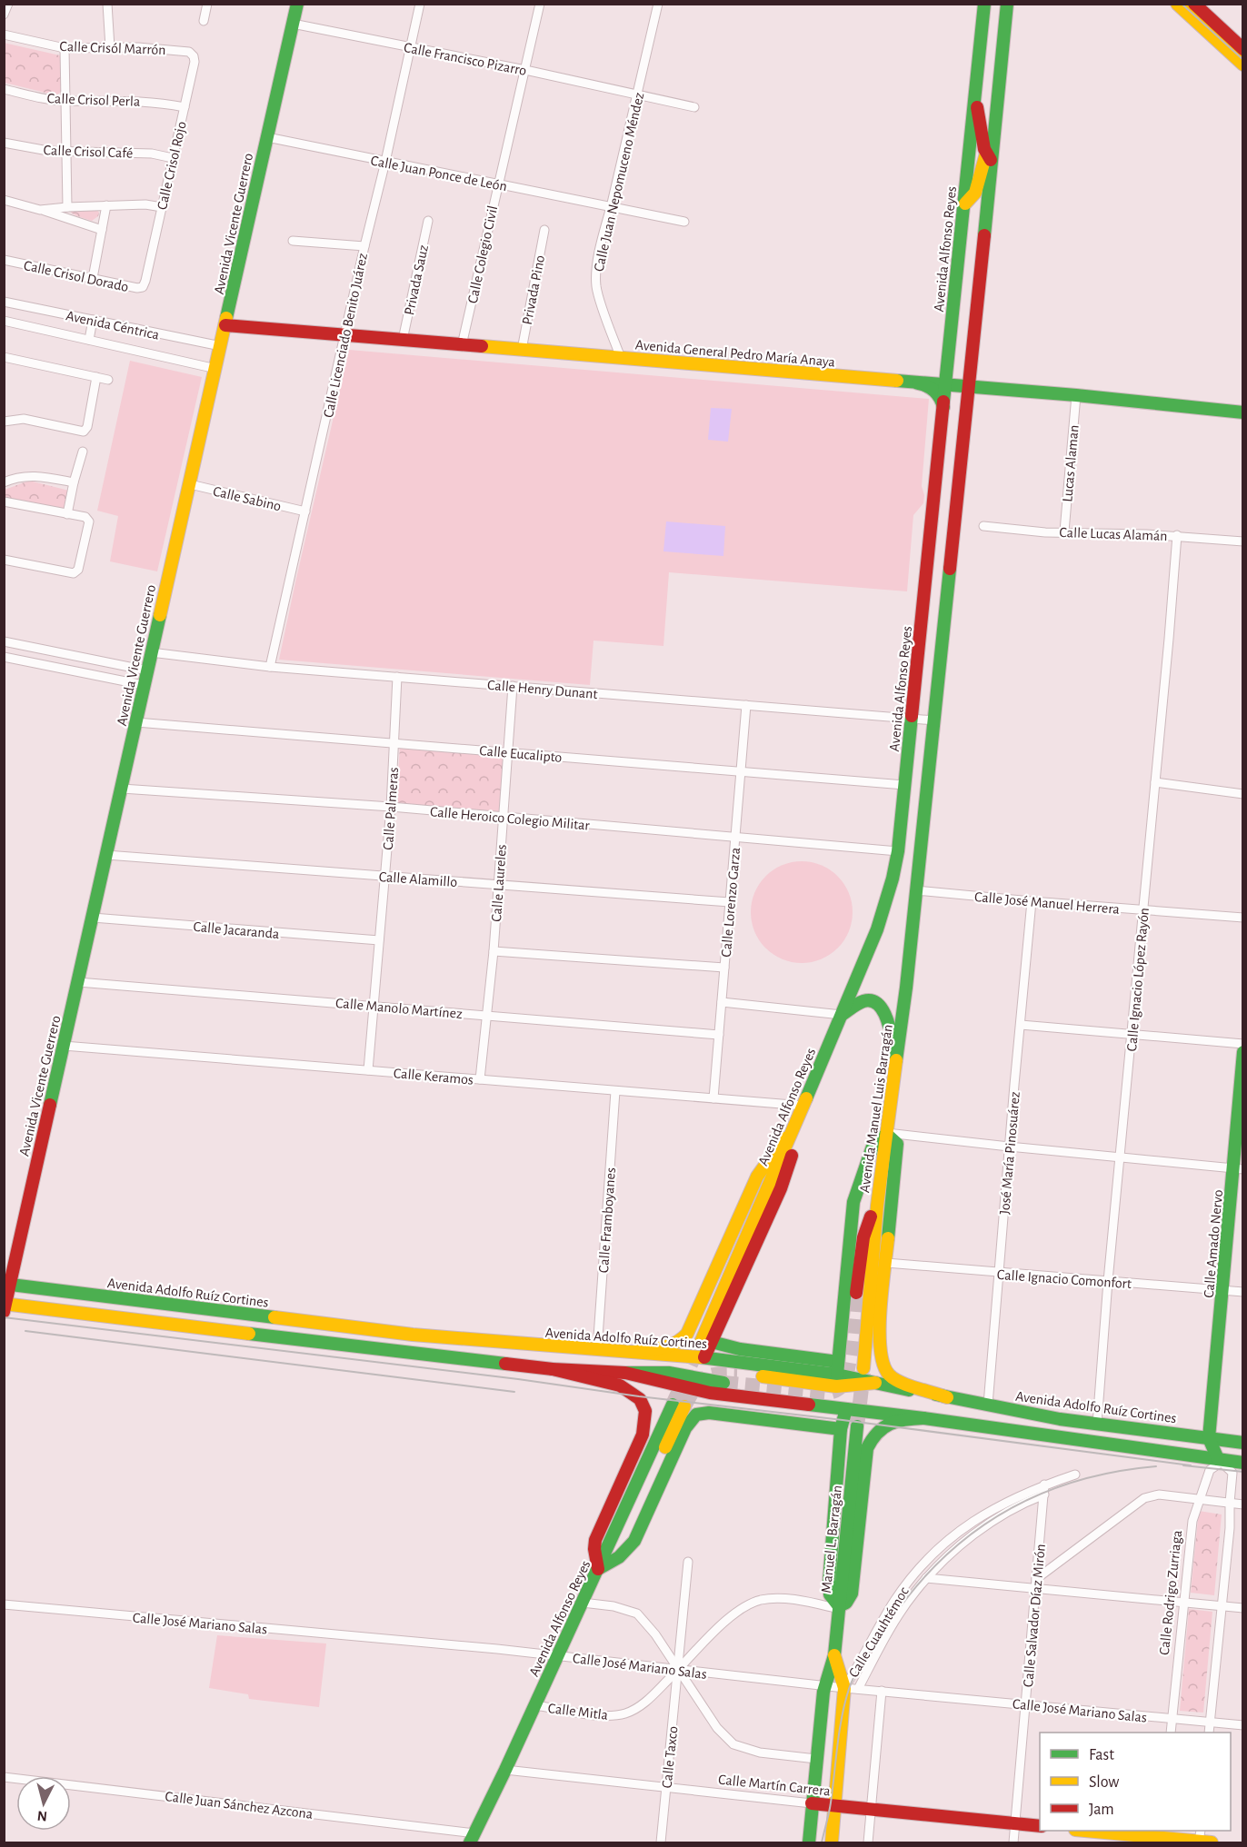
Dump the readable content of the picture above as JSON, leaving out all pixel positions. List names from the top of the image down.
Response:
{
  "streets": {
    "main road": [
      "Avenida Vicente Guerrero",
      "Avenida Alfonso Reyes",
      "Avenida General Pedro María Anaya",
      "Avenida Manuel Luis Barragán",
      "Calle Amado Nervo",
      "Avenida Adolfo Ruíz Cortines",
      "Manuel L. Barragán",
      "Calle Martín Carrera"
    ],
    "street": [
      "Calle Crisól Marrón",
      "Calle Francisco Pizarro",
      "Calle Crisol Perla",
      "Calle Crisol Café",
      "Calle Crisol Rojo",
      "Calle Juan Ponce de León",
      "Calle Juan Nepomuceno Méndez",
      "Calle Colegio Civil",
      "Calle Crisol Dorado",
      "Privada Sauz",
      "Privada Pino",
      "Avenida Céntrica",
      "Calle Licenciado Benito Juárez",
      "Lucas Alaman",
      "Calle Sabino",
      "Calle Lucas Alamán",
      "Calle Henry Dunant",
      "Calle Eucalipto",
      "Calle Palmeras",
      "Calle Heroico Colegio Militar",
      "Calle Alamillo",
      "Calle Laureles",
      "Calle Lorenzo Garza",
      "Calle José Manuel Herrera",
      "Calle Jacaranda",
      "Calle Ignacio López Rayón",
      "Calle Manolo Martínez",
      "Calle Keramos",
      "José María Pinosuárez",
      "Calle Framboyanes",
      "Calle Ignacio Comonfort",
      "Calle Rodrigo Zurriaga",
      "Calle Salvador Díaz Mirón",
      "Calle José Mariano Salas",
      "Calle Cuauhtémoc",
      "Calle Mitla",
      "Calle Taxco",
      "Calle Juan Sánchez Azcona"
    ]
  },
  "crossings": [
    ["Calle Crisól Marrón", "Calle Crisol Rojo"],
    ["Calle Francisco Pizarro", "Calle Juan Nepomuceno Méndez"],
    ["Calle Francisco Pizarro", "Avenida Vicente Guerrero"],
    ["Calle Francisco Pizarro", "Calle Colegio Civil"],
    ["Calle Francisco Pizarro", "Calle Licenciado Benito Juárez"],
    ["Calle Crisol Perla", "Calle Crisol Rojo"],
    ["Calle Crisol Café", "Calle Crisol Rojo"],
    ["Calle Crisol Rojo", "Calle Crisol Dorado"],
    ["Calle Juan Ponce de León", "Calle Juan Nepomuceno Méndez"],
    ["Calle Juan Ponce de León", "Avenida Vicente Guerrero"],
    ["Calle Juan Ponce de León", "Calle Colegio Civil"],
    ["Calle Juan Ponce de León", "Calle Licenciado Benito Juárez"],
    ["Calle Juan Nepomuceno Méndez", "Avenida General Pedro María Anaya"],
    ["Avenida Vicente Guerrero", "Avenida Céntrica"],
    ["Avenida Vicente Guerrero", "Avenida General Pedro María Anaya"],
    ["Avenida Vicente Guerrero", "Calle Sabino"],
    ["Avenida Vicente Guerrero", "Calle Henry Dunant"],
    ["Avenida Vicente Guerrero", "Calle Eucalipto"],
    ["Avenida Vicente Guerrero", "Calle Heroico Colegio Militar"],
    ["Avenida Vicente Guerrero", "Calle Alamillo"],
    ["Avenida Vicente Guerrero", "Calle Jacaranda"],
    ["Avenida Vicente Guerrero", "Calle Manolo Martínez"],
    ["Avenida Vicente Guerrero", "Calle Keramos"],
    ["Avenida Vicente Guerrero", "Avenida Adolfo Ruíz Cortines"],
    ["Avenida Alfonso Reyes", "Avenida General Pedro María Anaya"],
    ["Avenida Alfonso Reyes", "Calle Henry Dunant"],
    ["Avenida Alfonso Reyes", "Calle Eucalipto"],
    ["Avenida Alfonso Reyes", "Calle Heroico Colegio Militar"],
    ["Avenida Alfonso Reyes", "Calle Keramos"],
    ["Avenida Alfonso Reyes", "Calle José Mariano Salas"],
    ["Avenida Alfonso Reyes", "Calle Mitla"],
    ["Avenida Alfonso Reyes", "Calle Martín Carrera"],
    ["Avenida Alfonso Reyes", "Calle Juan Sánchez Azcona"],
    ["Calle Colegio Civil", "Avenida General Pedro María Anaya"],
    ["Privada Sauz", "Avenida General Pedro María Anaya"],
    ["Privada Pino", "Avenida General Pedro María Anaya"],
    ["Calle Licenciado Benito Juárez", "Avenida General Pedro María Anaya"],
    ["Calle Licenciado Benito Juárez", "Calle Sabino"],
    ["Calle Licenciado Benito Juárez", "Calle Henry Dunant"],
    ["Avenida General Pedro María Anaya", "Lucas Alaman"],
    ["Lucas Alaman", "Calle Lucas Alamán"],
    ["Calle Lucas Alamán", "Calle Ignacio López Rayón"],
    ["Calle Henry Dunant", "Calle Palmeras"],
    ["Calle Henry Dunant", "Calle Laureles"],
    ["Calle Henry Dunant", "Calle Lorenzo Garza"],
    ["Calle Henry Dunant", "Avenida Manuel Luis Barragán"],
    ["Calle Eucalipto", "Calle Palmeras"],
    ["Calle Eucalipto", "Calle Laureles"],
    ["Calle Eucalipto", "Calle Lorenzo Garza"],
    ["Calle Palmeras", "Calle Heroico Colegio Militar"],
    ["Calle Palmeras", "Calle Alamillo"],
    ["Calle Palmeras", "Calle Jacaranda"],
    ["Calle Palmeras", "Calle Manolo Martínez"],
    ["Calle Palmeras", "Calle Keramos"],
    ["Calle Heroico Colegio Militar", "Calle Laureles"],
    ["Calle Heroico Colegio Militar", "Calle Lorenzo Garza"],
    ["Calle Alamillo", "Calle Laureles"],
    ["Calle Alamillo", "Calle Lorenzo Garza"],
    ["Calle Laureles", "Calle Manolo Martínez"],
    ["Calle Laureles", "Calle Keramos"],
    ["Calle Lorenzo Garza", "Calle Manolo Martínez"],
    ["Calle Lorenzo Garza", "Calle Keramos"],
    ["Calle José Manuel Herrera", "Calle Ignacio López Rayón"],
    ["Calle José Manuel Herrera", "Avenida Manuel Luis Barragán"],
    ["Calle José Manuel Herrera", "José María Pinosuárez"],
    ["Calle Ignacio López Rayón", "Calle Ignacio Comonfort"],
    ["Calle Ignacio López Rayón", "Avenida Adolfo Ruíz Cortines"],
    ["Calle Keramos", "Calle Framboyanes"],
    ["José María Pinosuárez", "Calle Ignacio Comonfort"],
    ["José María Pinosuárez", "Avenida Adolfo Ruíz Cortines"],
    ["Calle Framboyanes", "Avenida Adolfo Ruíz Cortines"],
    ["Calle Amado Nervo", "Calle Ignacio Comonfort"],
    ["Calle Amado Nervo", "Avenida Adolfo Ruíz Cortines"],
    ["Manuel L. Barragán", "Calle José Mariano Salas"],
    ["Manuel L. Barragán", "Calle Cuauhtémoc"],
    ["Manuel L. Barragán", "Calle Mitla"],
    ["Manuel L. Barragán", "Calle Martín Carrera"],
    ["Calle Rodrigo Zurriaga", "Calle José Mariano Salas"],
    ["Calle Salvador Díaz Mirón", "Calle José Mariano Salas"],
    ["Calle Salvador Díaz Mirón", "Calle Cuauhtémoc"],
    ["Calle Salvador Díaz Mirón", "Calle Martín Carrera"],
    ["Calle José Mariano Salas", "Calle Cuauhtémoc"],
    ["Calle José Mariano Salas", "Calle Mitla"],
    ["Calle José Mariano Salas", "Calle Taxco"],
    ["Calle Mitla", "Calle Taxco"],
    ["Calle Taxco", "Calle Martín Carrera"]
  ],
  "legend": ["Fast", "Slow", "Jam"],
  "north": "bottom"
}
